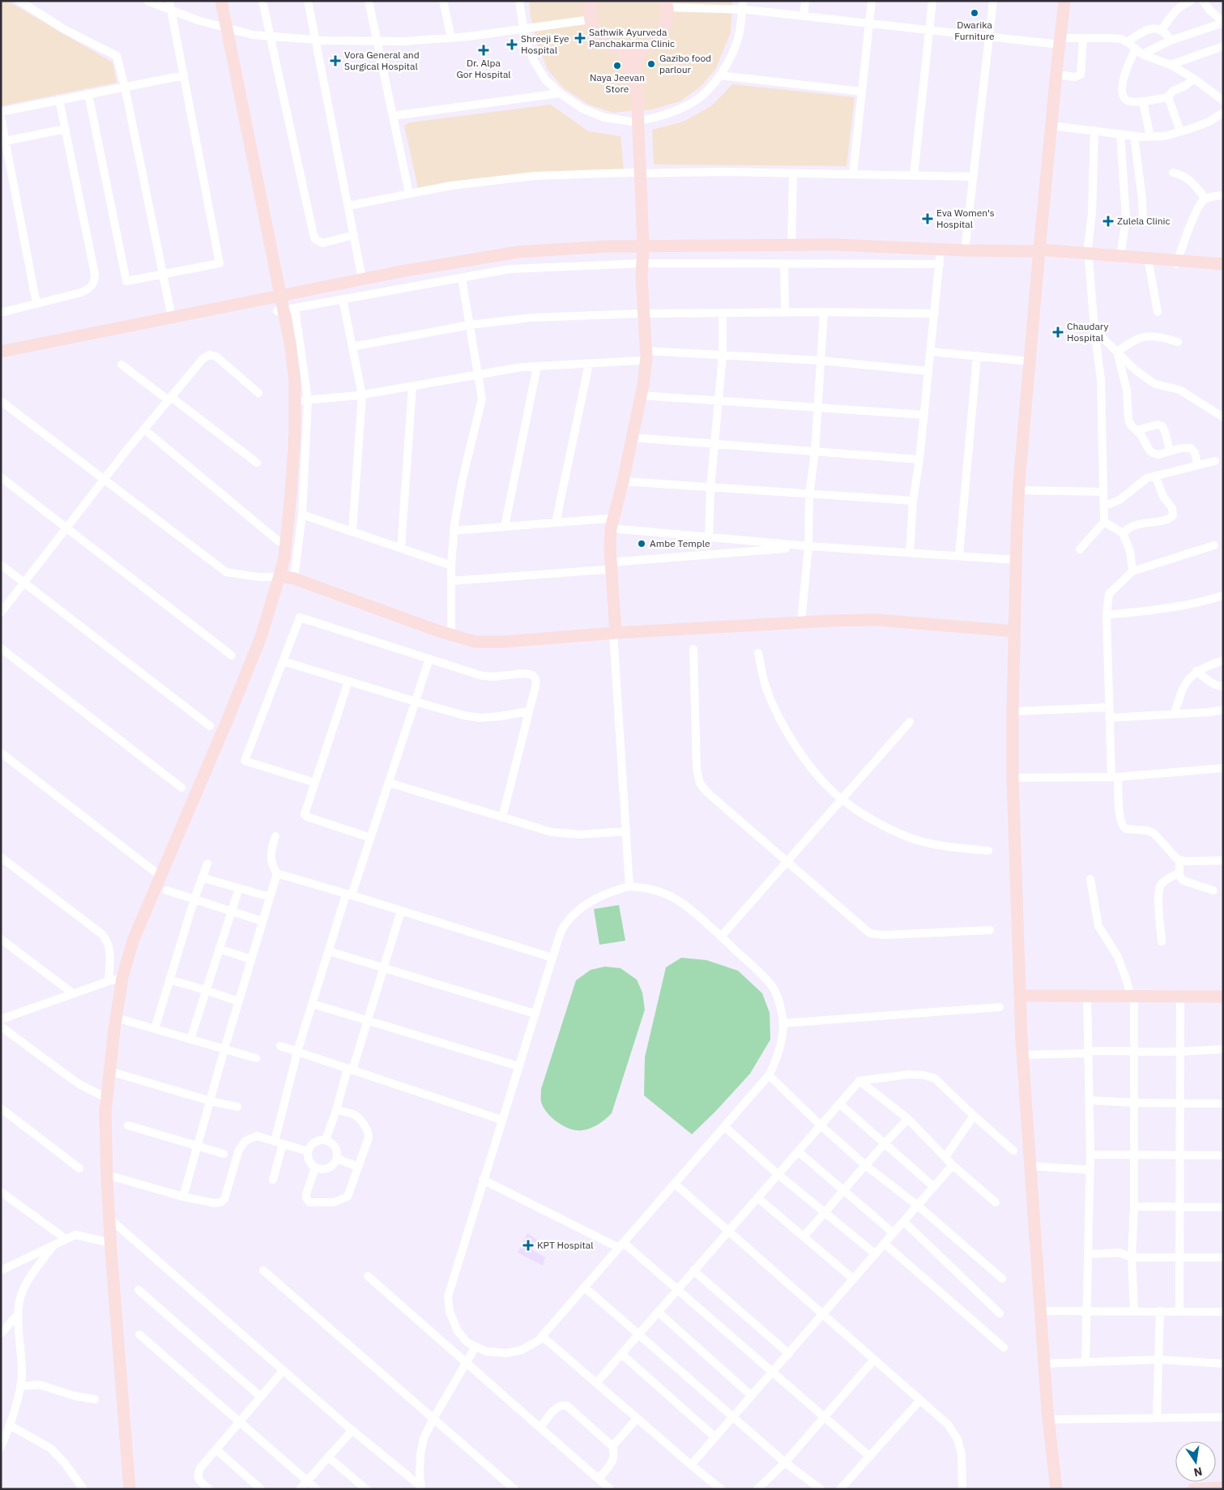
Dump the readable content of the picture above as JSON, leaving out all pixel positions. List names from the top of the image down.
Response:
{
  "places": {
    "other": [
      "Dwarika Furniture",
      "Gazibo food parlour",
      "Naya Jeevan Store",
      "Ambe Temple"
    ],
    "health": [
      "Sathwik Ayurveda Panchakarma Clinic",
      "Shreeji Eye Hospital",
      "Dr. Alpa Gor Hospital",
      "Vora General and Surgical Hospital",
      "Eva Women's Hospital",
      "Zulela Clinic",
      "Chaudary Hospital",
      "KPT Hospital"
    ]
  },
  "north": "bottom"
}
